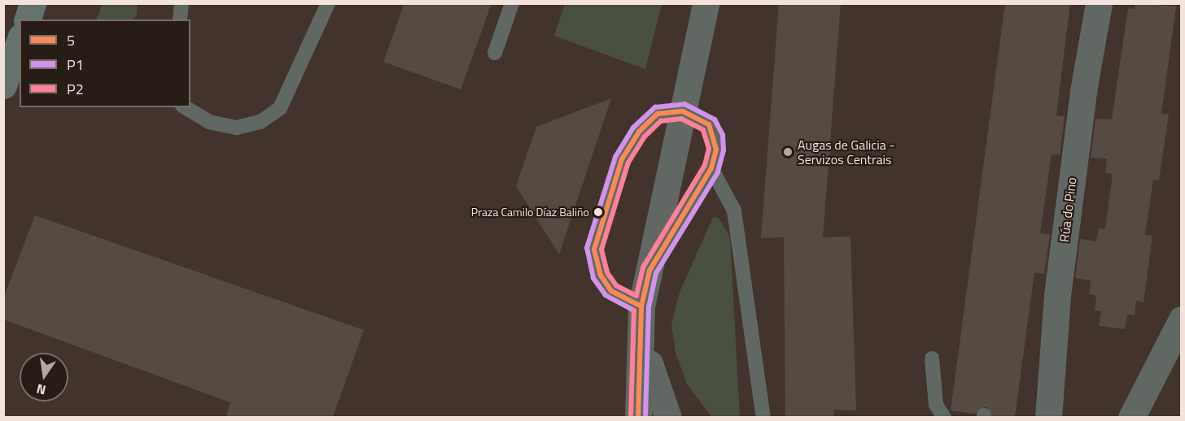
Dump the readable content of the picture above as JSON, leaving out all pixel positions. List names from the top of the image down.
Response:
{
  "streets": {
    "street": ["Rúa do Pino"]
  },
  "places": ["Augas de Galicia - Servizos Centrais", "Praza Camilo Díaz Baliño"],
  "lines": ["transit line P1", "transit line 5", "transit line P2"],
  "legend": ["5", "P1", "P2"],
  "north": "bottom"
}
